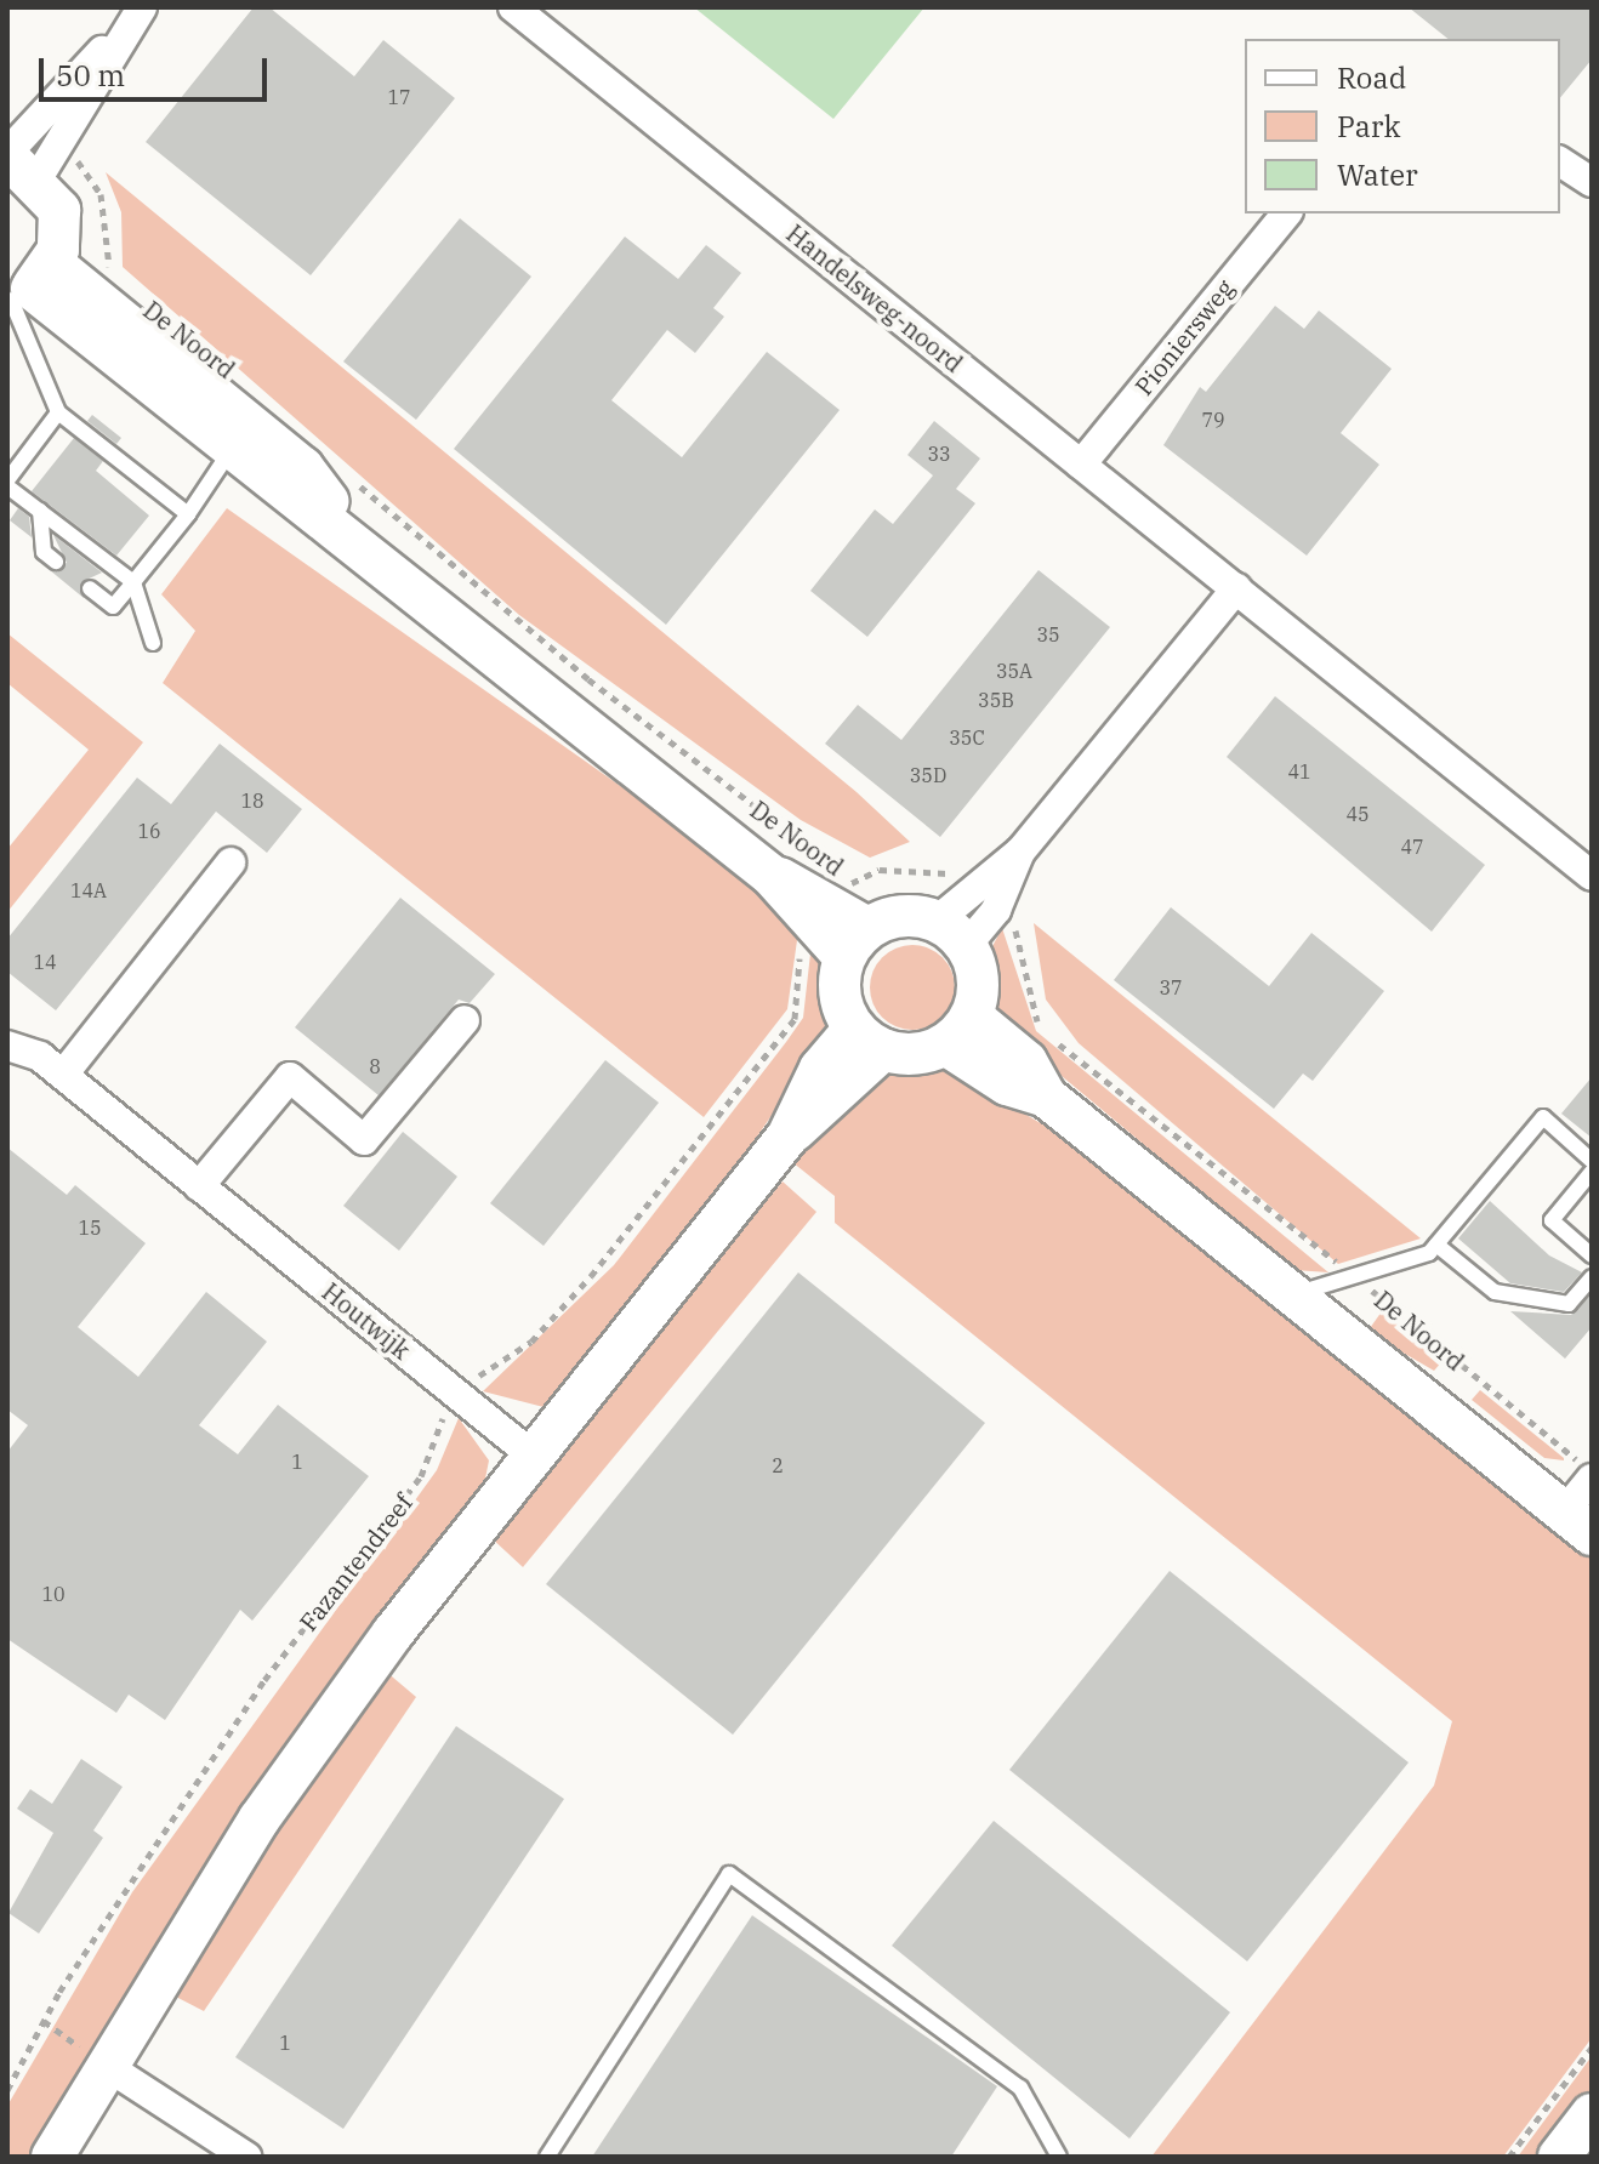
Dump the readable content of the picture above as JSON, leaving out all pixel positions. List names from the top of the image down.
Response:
{
  "streets": {
    "main road": ["De Noord"],
    "street": ["Handelsweg-noord", "Pioniersweg", "Houtwijk"],
    "path": ["Fazantendreef"]
  },
  "crossings": [
    ["Handelsweg-noord", "Pioniersweg"],
    ["De Noord", "Fazantendreef"],
    ["Houtwijk", "Fazantendreef"]
  ],
  "house_numbers": [
    "17",
    "79",
    "33",
    "35",
    "35A",
    "35B",
    "35C",
    "41",
    "35D",
    "18",
    "45",
    "16",
    "47",
    "14A",
    "14",
    "37",
    "8",
    "15",
    "1",
    "2",
    "10",
    "1"
  ],
  "legend": ["Road", "Park", "Water"],
  "scale_bar": "50 m"
}
